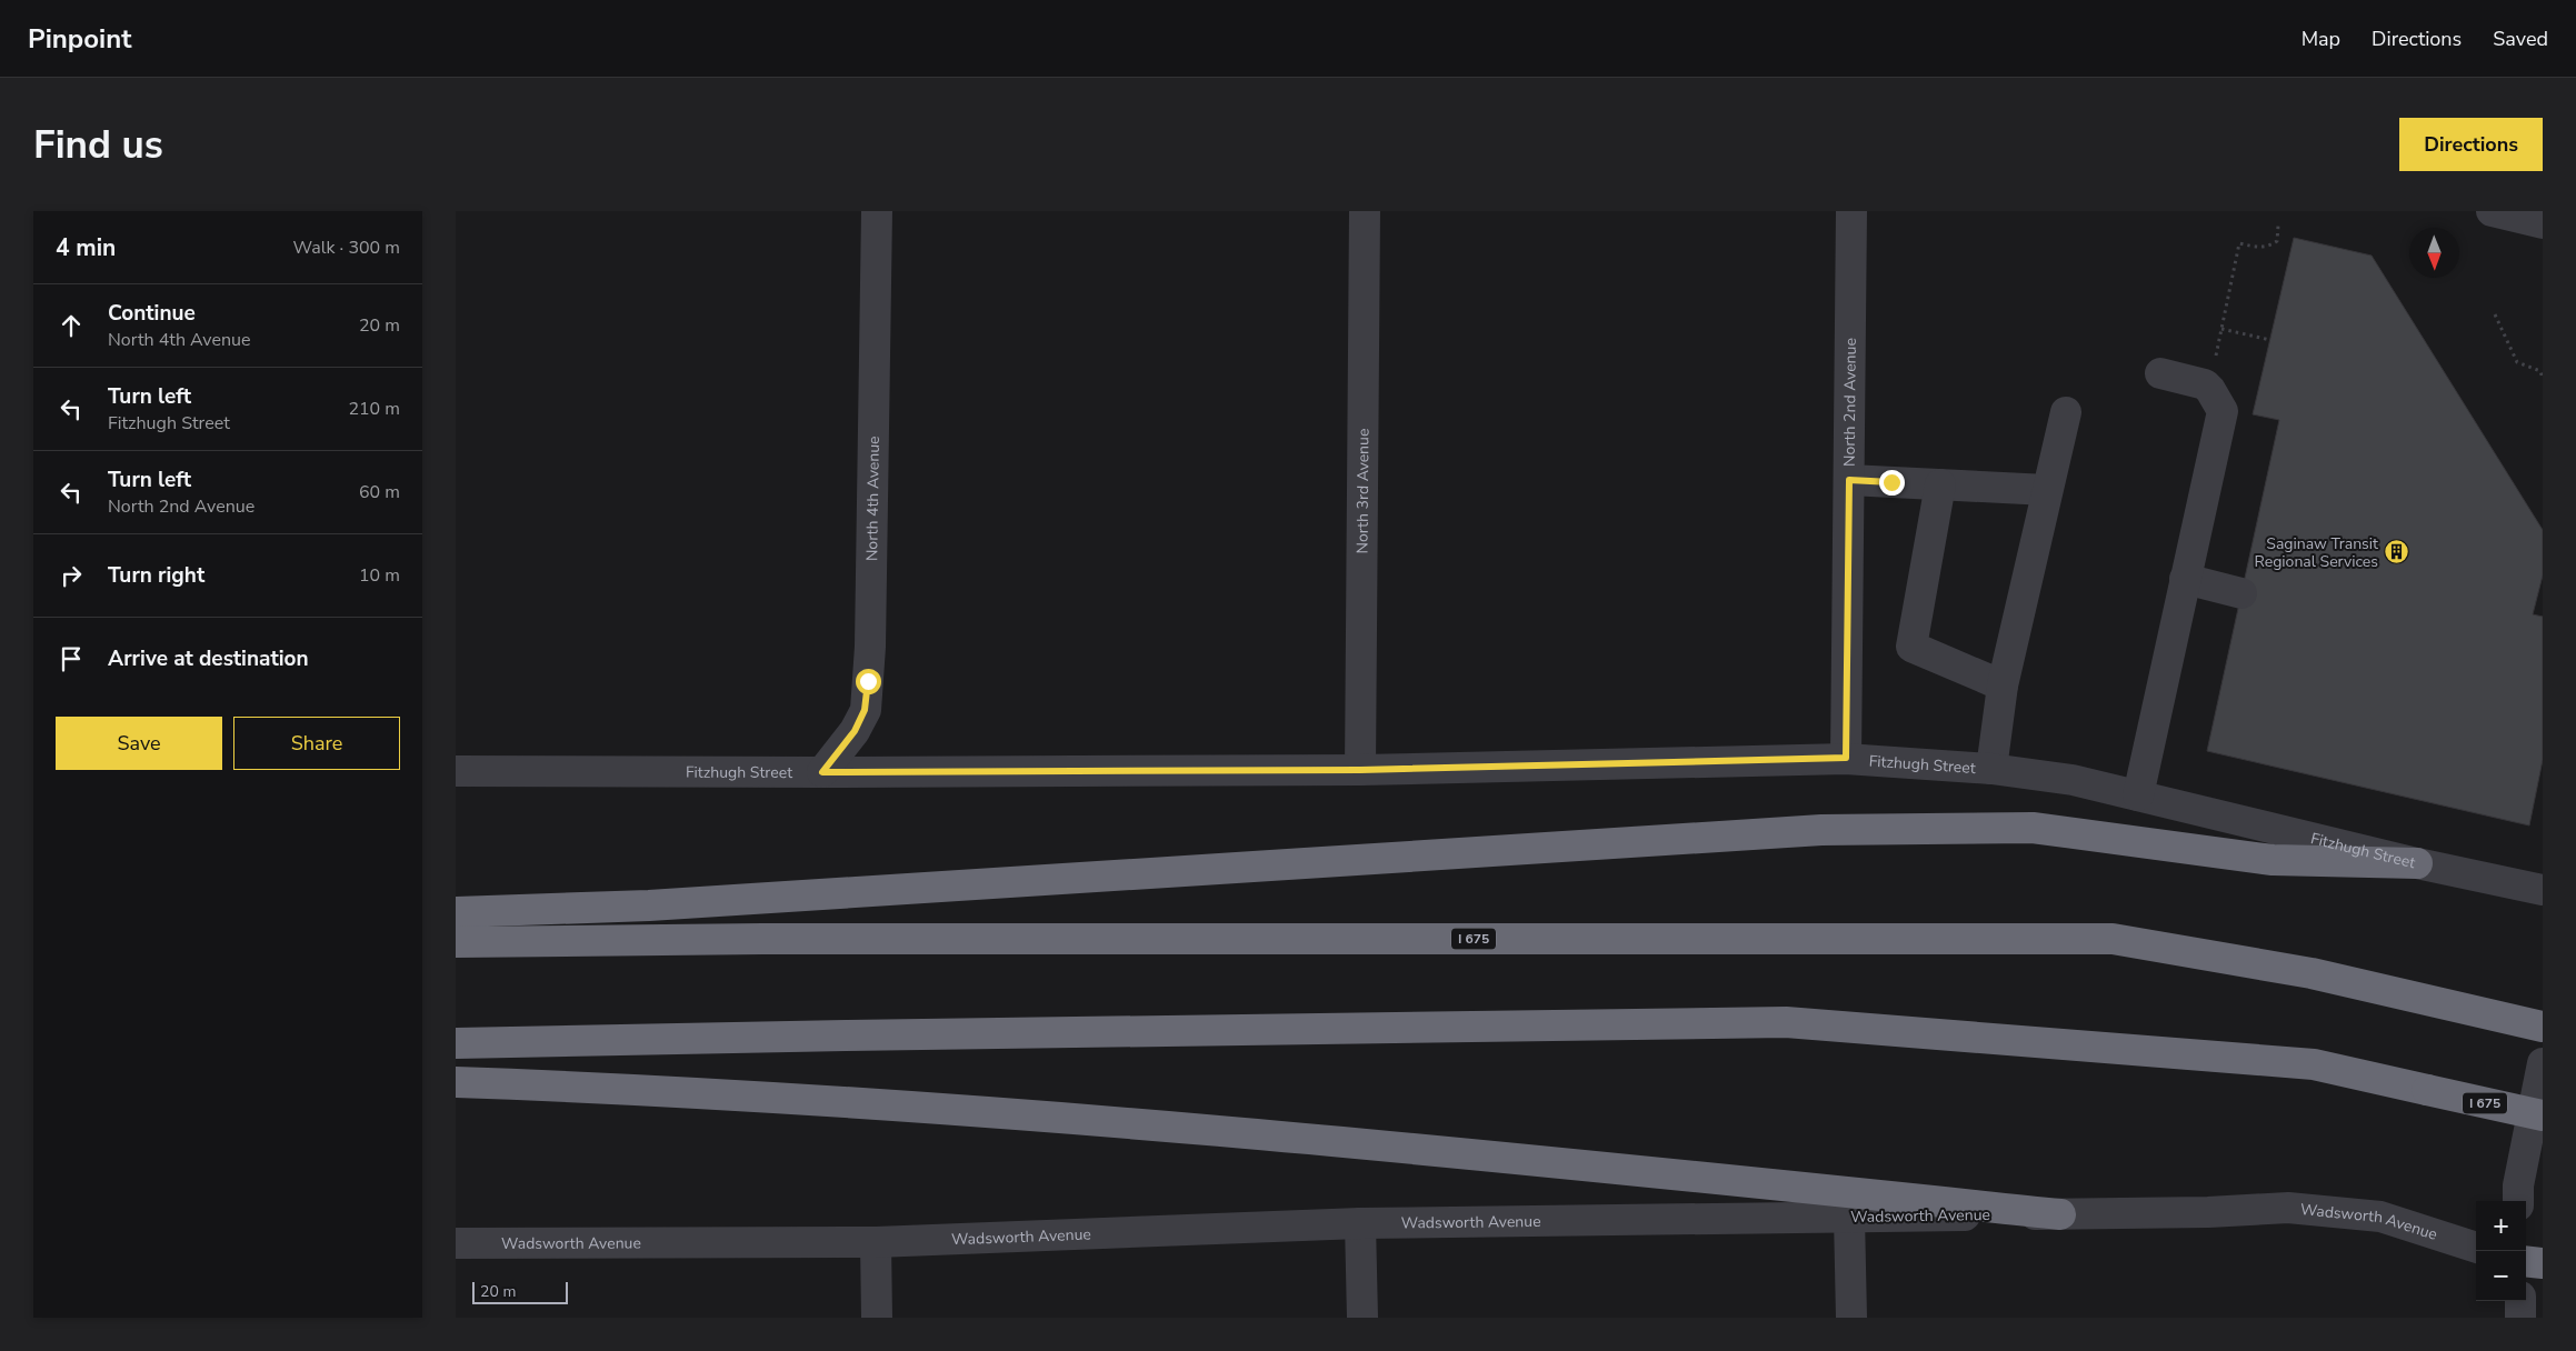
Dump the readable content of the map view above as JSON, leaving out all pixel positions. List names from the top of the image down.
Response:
{
  "streets": {
    "highway": ["I 675"],
    "street": [
      "North 2nd Avenue",
      "North 3rd Avenue",
      "North 4th Avenue",
      "Fitzhugh Street",
      "Wadsworth Avenue"
    ]
  },
  "crossings": [
    ["North 2nd Avenue", "Fitzhugh Street"],
    ["North 3rd Avenue", "Fitzhugh Street"],
    ["North 4th Avenue", "Fitzhugh Street"]
  ],
  "places": {
    "building": ["Saginaw Transit Regional Services"]
  },
  "scale_bar": "20 m",
  "north": "bottom",
  "page": {
    "header": "Pinpoint",
    "nav": ["Map", "Directions", "Saved"],
    "buttons": [
      "Directions",
      ["Save", "Share"]
    ],
    "title": "Find us",
    "heading": ["4 min", "Walk · 300 m"],
    "list": [
      ["Continue", "North 4th Avenue", "20 m"],
      ["Turn left", "Fitzhugh Street", "210 m"],
      ["Turn left", "North 2nd Avenue", "60 m"],
      ["Turn right", "10 m"],
      "Arrive at destination"
    ],
    "map_buttons": ["+", "−"],
    "scale": "20 m"
  }
}
